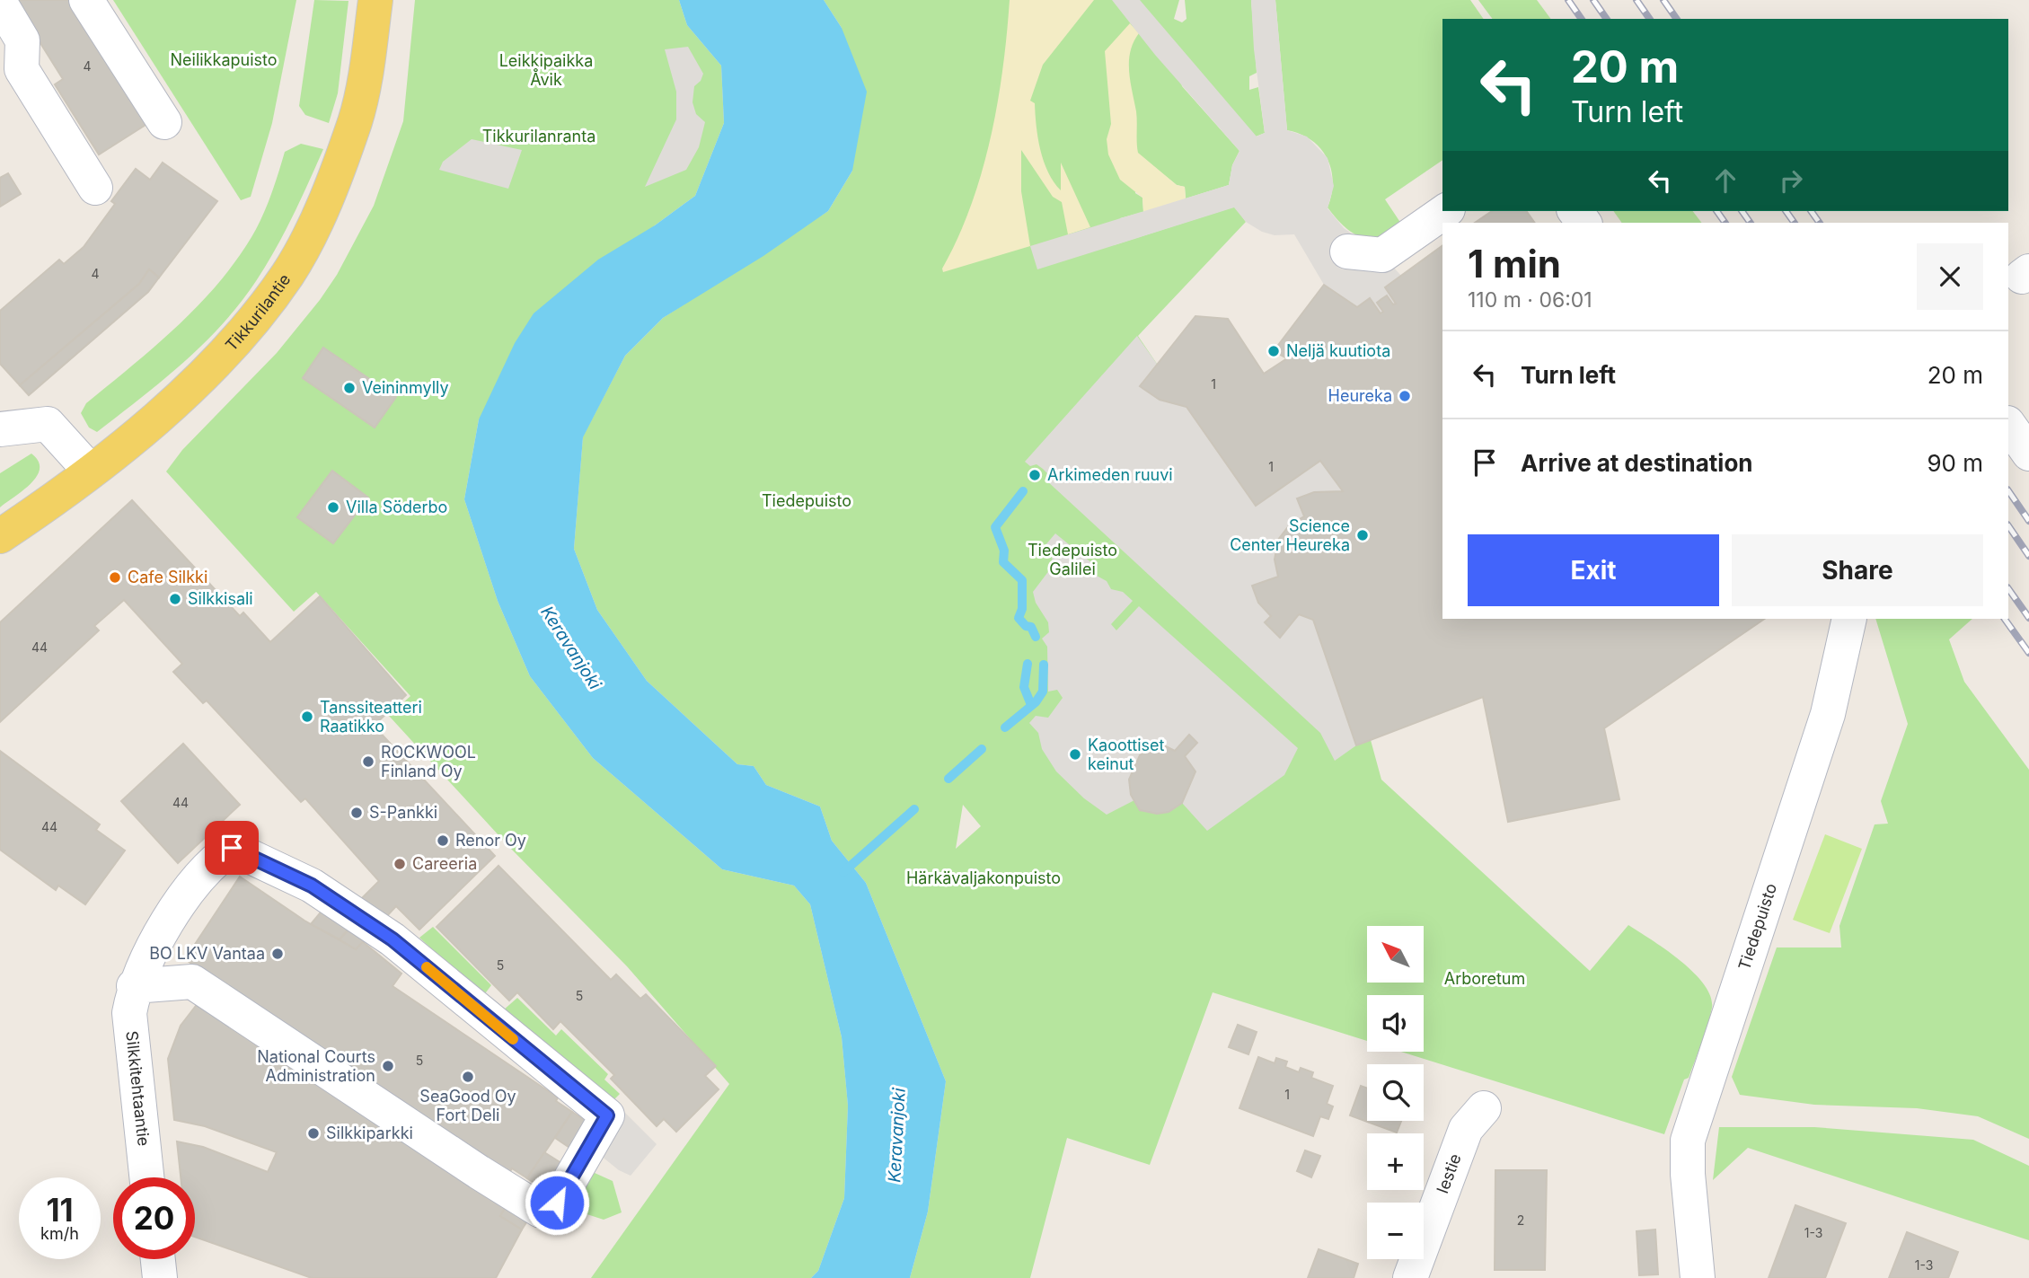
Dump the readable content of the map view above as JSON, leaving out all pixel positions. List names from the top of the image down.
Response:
{
  "streets": {
    "main road": ["Tikkurilantie"],
    "street": ["Tiedepuisto", "Silkkitehtaantie", "Iestie"]
  },
  "water": ["Keravanjoki"],
  "parks": [
    "Neilikkapuisto",
    "Leikkipaikka Åvik",
    "Tikkurilanranta",
    "Tiedepuisto",
    "Tiedepuisto Galilei",
    "Härkävaljakonpuisto",
    "Arboretum"
  ],
  "places": [
    "Neljä kuutiota",
    "Veininmylly",
    "Heureka",
    "Arkimeden ruuvi",
    "Villa Söderbo",
    "Science Center Heureka",
    "Cafe Silkki",
    "Silkkisali",
    "Tanssiteatteri Raatikko",
    "Kaoottiset keinut",
    "ROCKWOOL Finland Oy",
    "S-Pankki",
    "Renor Oy",
    "Careeria",
    "BO LKV Vantaa",
    "National Courts Administration",
    "SeaGood Oy Fort Deli",
    "Silkkiparkki"
  ],
  "house_numbers": [
    "4",
    "4",
    "1",
    "1",
    "44",
    "44",
    "44",
    "5",
    "5",
    "5",
    "1",
    "2",
    "1-3",
    "1-3"
  ],
  "north": "top left",
  "page": {
    "turn": ["20 m", "Turn left"],
    "heading": ["1 min", "110 m · 06:01"],
    "list": [
      {
        "name": "Turn left",
        "value": "20 m"
      },
      {
        "name": "Arrive at destination",
        "value": "90 m"
      }
    ],
    "buttons": ["Exit", "Share"],
    "map_buttons": ["+", "−"],
    "speed": "11 km/h",
    "limit": "20"
  }
}
